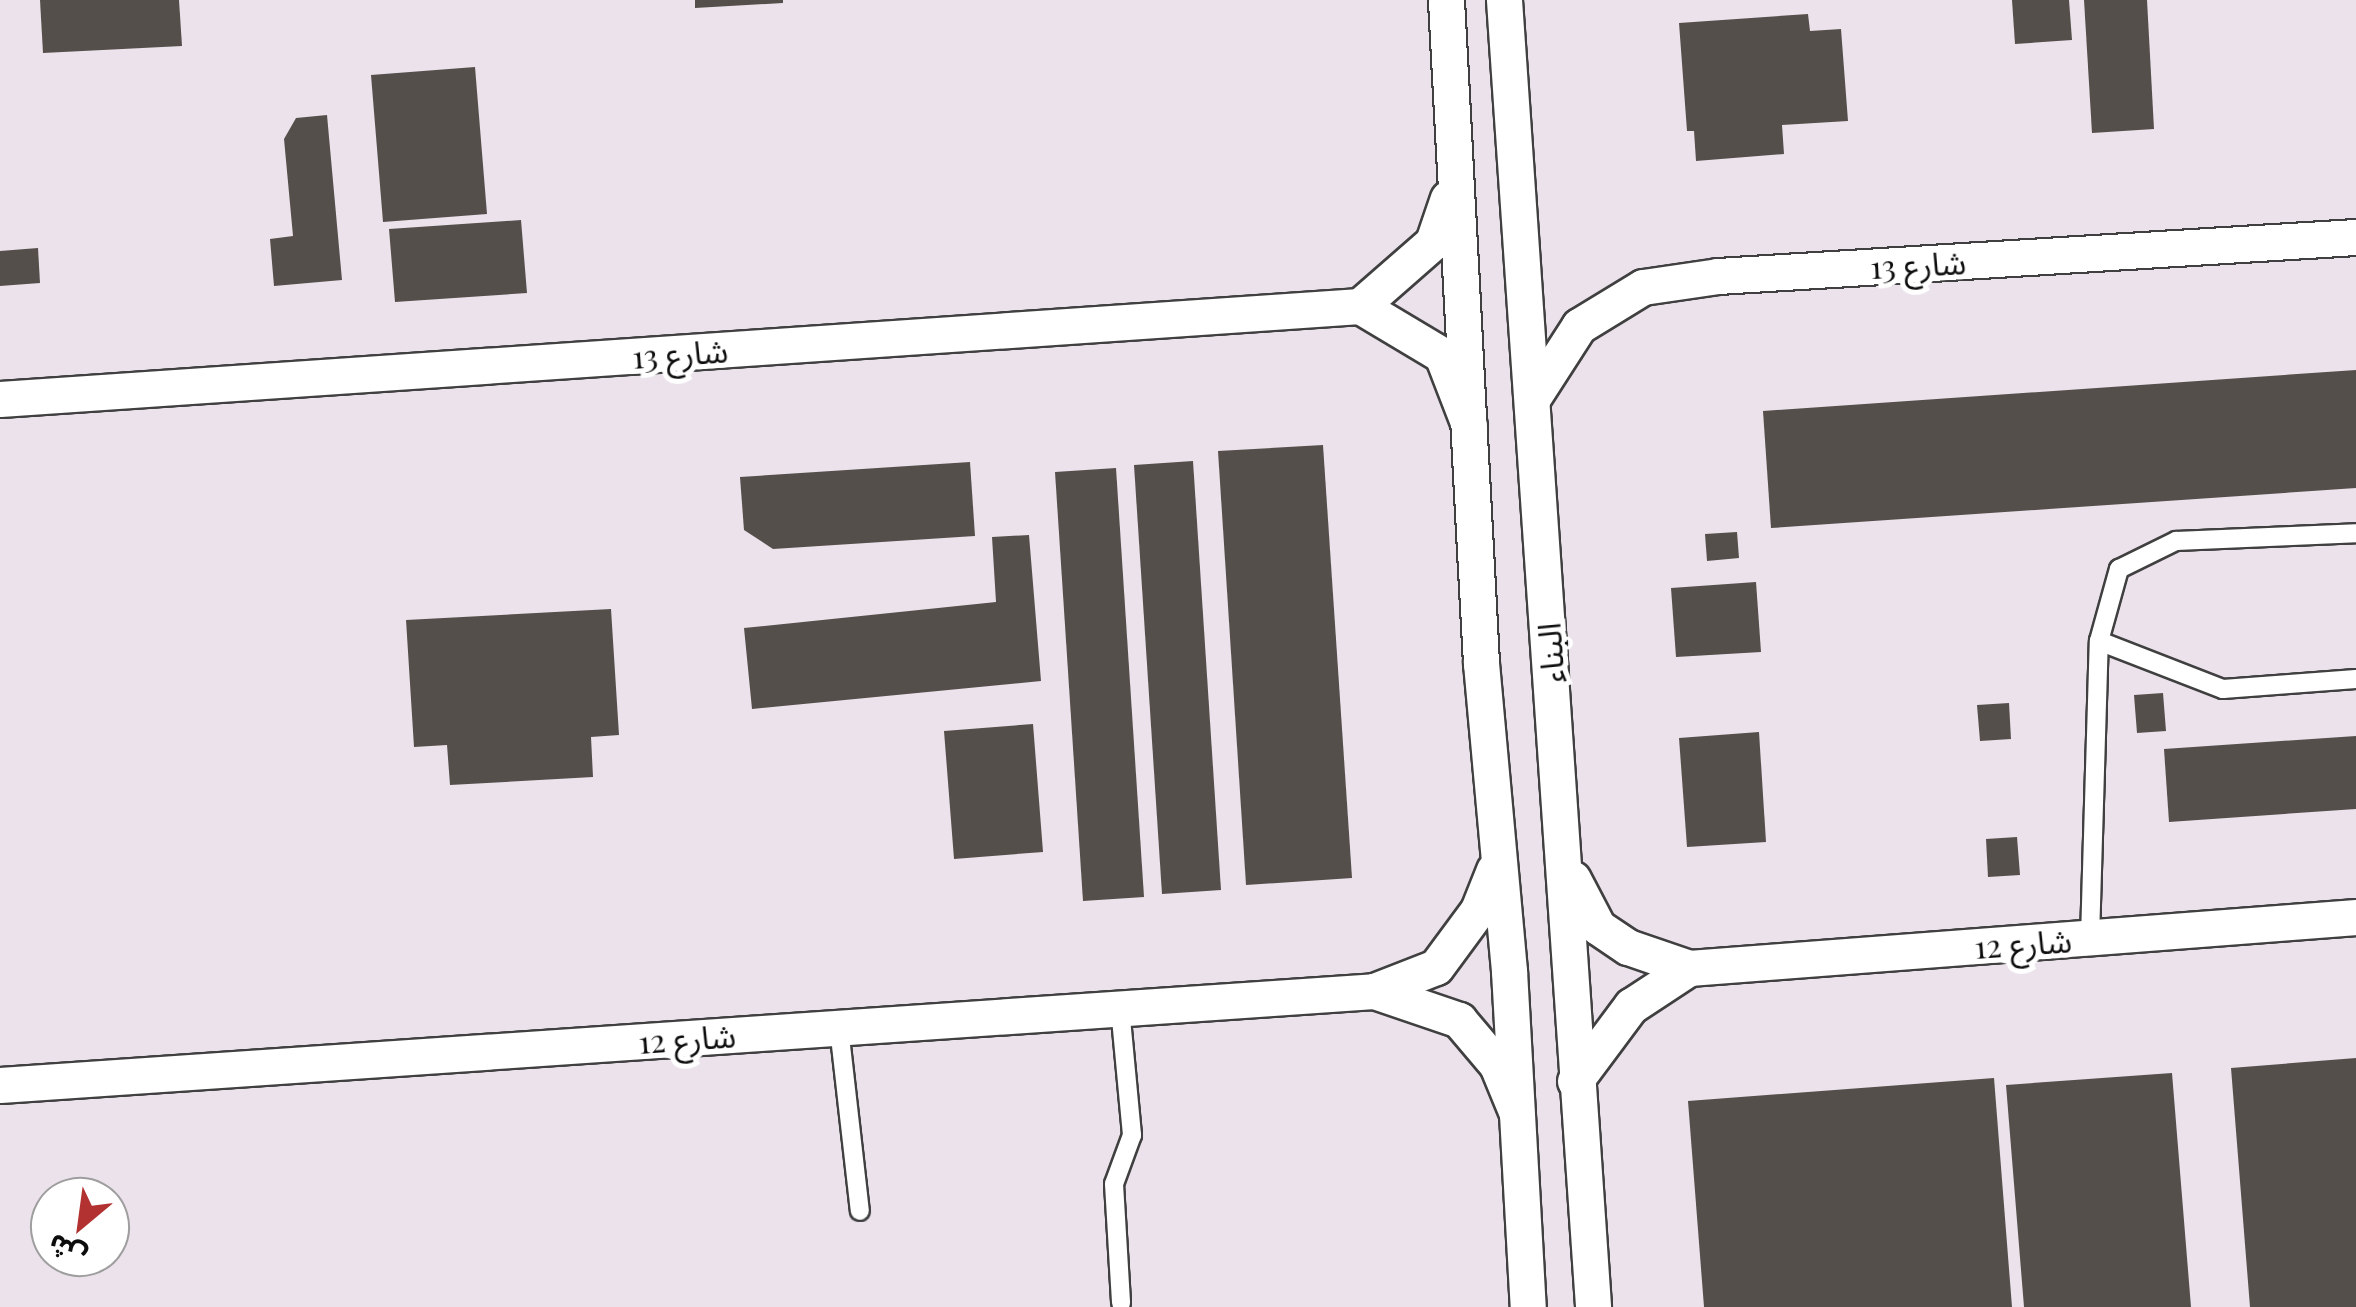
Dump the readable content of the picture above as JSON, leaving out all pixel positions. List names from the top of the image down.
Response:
{
  "streets": {
    "street": ["شارع 13", "البناء", "شارع 12"]
  },
  "crossings": [
    ["شارع 13", "البناء"],
    ["البناء", "شارع 12"]
  ],
  "north": "bottom left"
}
